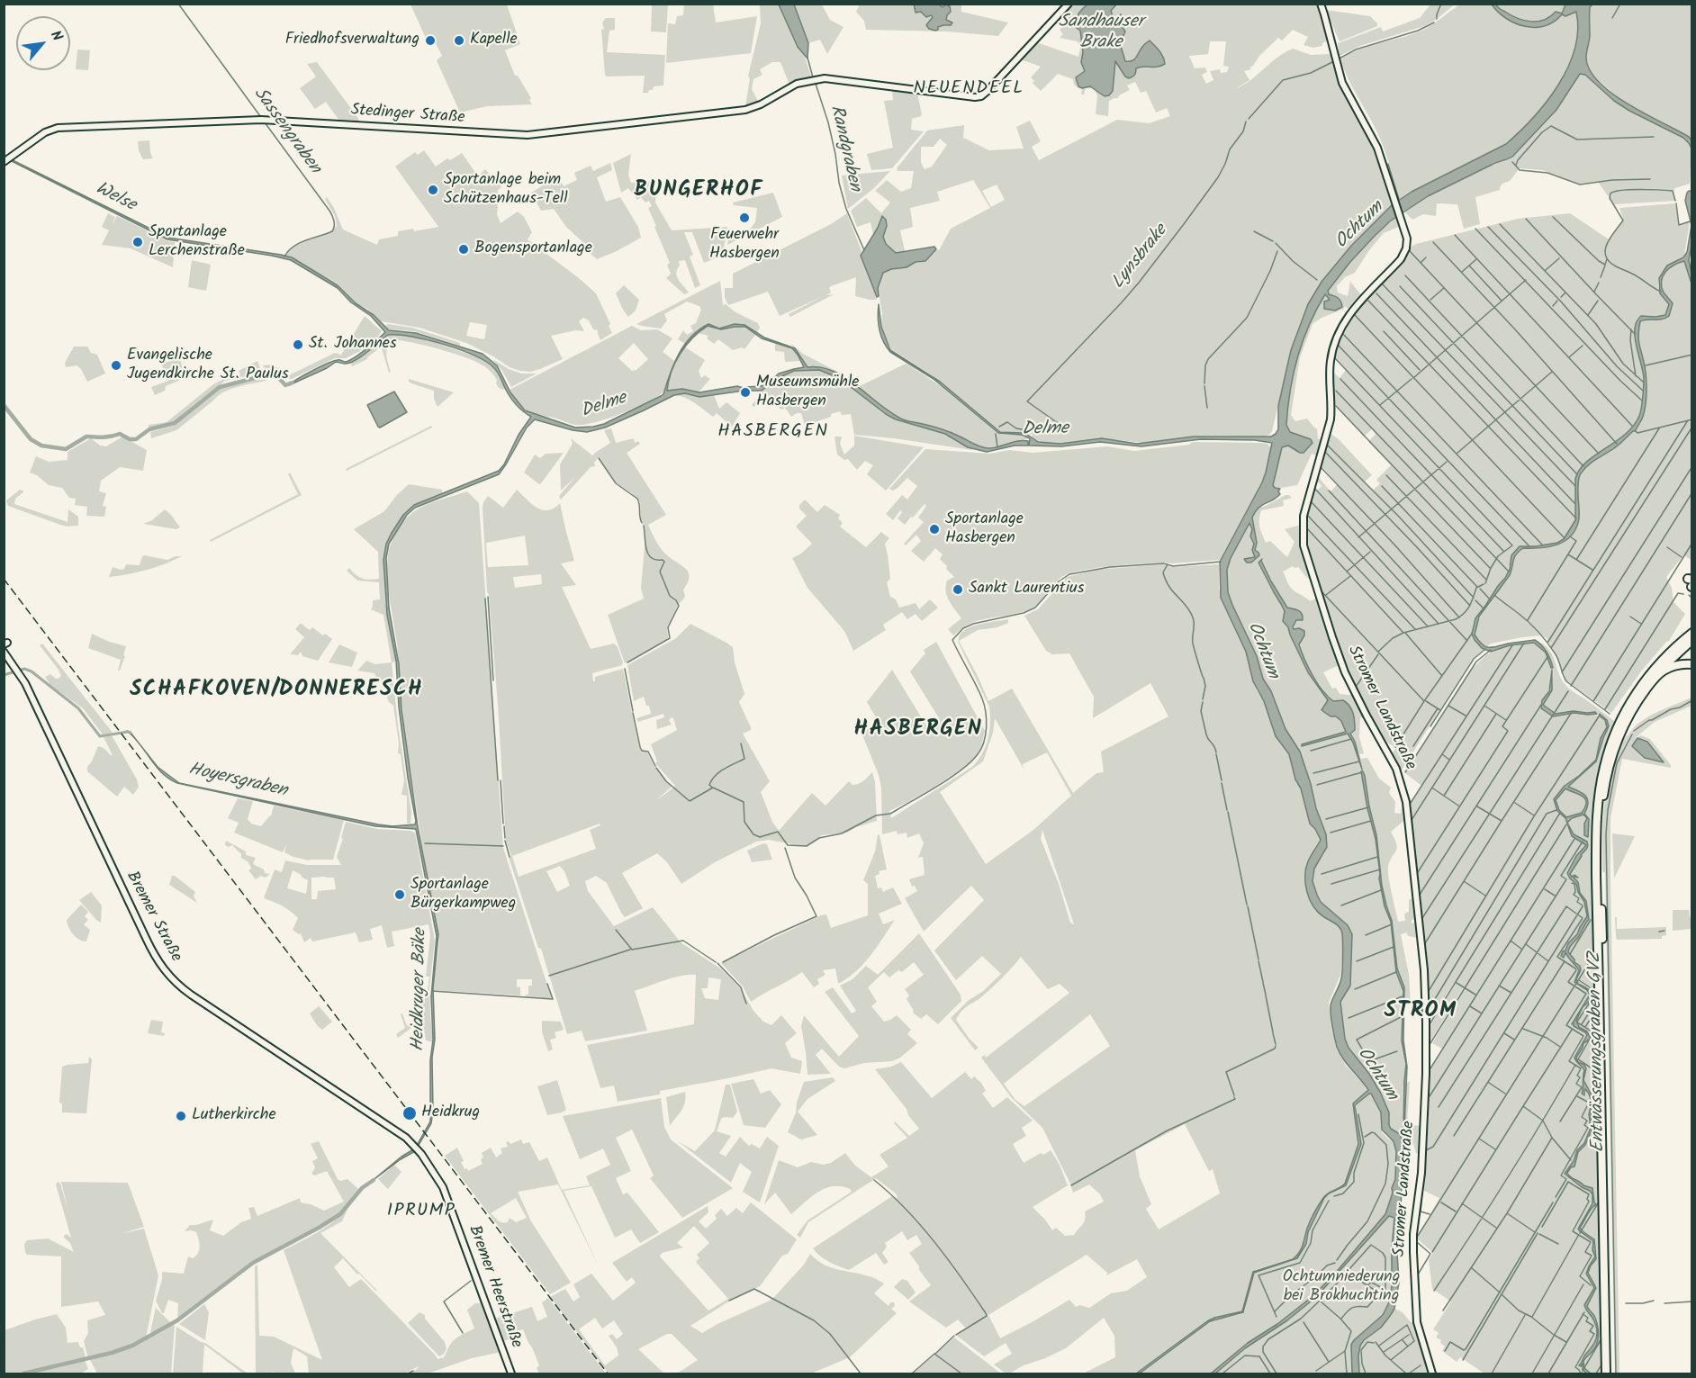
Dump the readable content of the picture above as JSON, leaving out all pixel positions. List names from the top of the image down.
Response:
{
  "streets": {
    "main road": [
      "Stedinger Straße",
      "Stromer Landstraße",
      "Bremer Straße",
      "Bremer Heerstraße"
    ]
  },
  "crossings": [
    ["Bremer Straße", "Bremer Heerstraße"]
  ],
  "districts": [
    "NEUENDEEL",
    "BUNGERHOF",
    "HASBERGEN",
    "SCHAFKOVEN/DONNERESCH",
    "HASBERGEN",
    "STROM",
    "IPRUMP"
  ],
  "water": [
    "Sandhauser Brake",
    "Sassengraben",
    "Randgraben",
    "Welse",
    "Ochtum",
    "Lynsbrake",
    "Delme",
    "Hoyersgraben",
    "Heidkruger Bäke",
    "Entwässerungsgraben GVZ"
  ],
  "parks": ["Ochtumniederung bei Brokhuchting"],
  "places": [
    "Friedhofsverwaltung",
    "Kapelle",
    "Sportanlage beim Schützenhaus-Tell",
    "Feuerwehr Hasbergen",
    "Sportanlage Lerchenstraße",
    "Bogensportanlage",
    "St. Johannes",
    "Evangelische Jugendkirche St. Paulus",
    "Museumsmühle Hasbergen",
    "Sportanlage Hasbergen",
    "Sankt Laurentius",
    "Sportanlage Bürgerkampweg",
    "Heidkrug",
    "Lutherkirche"
  ],
  "north": "top right"
}
